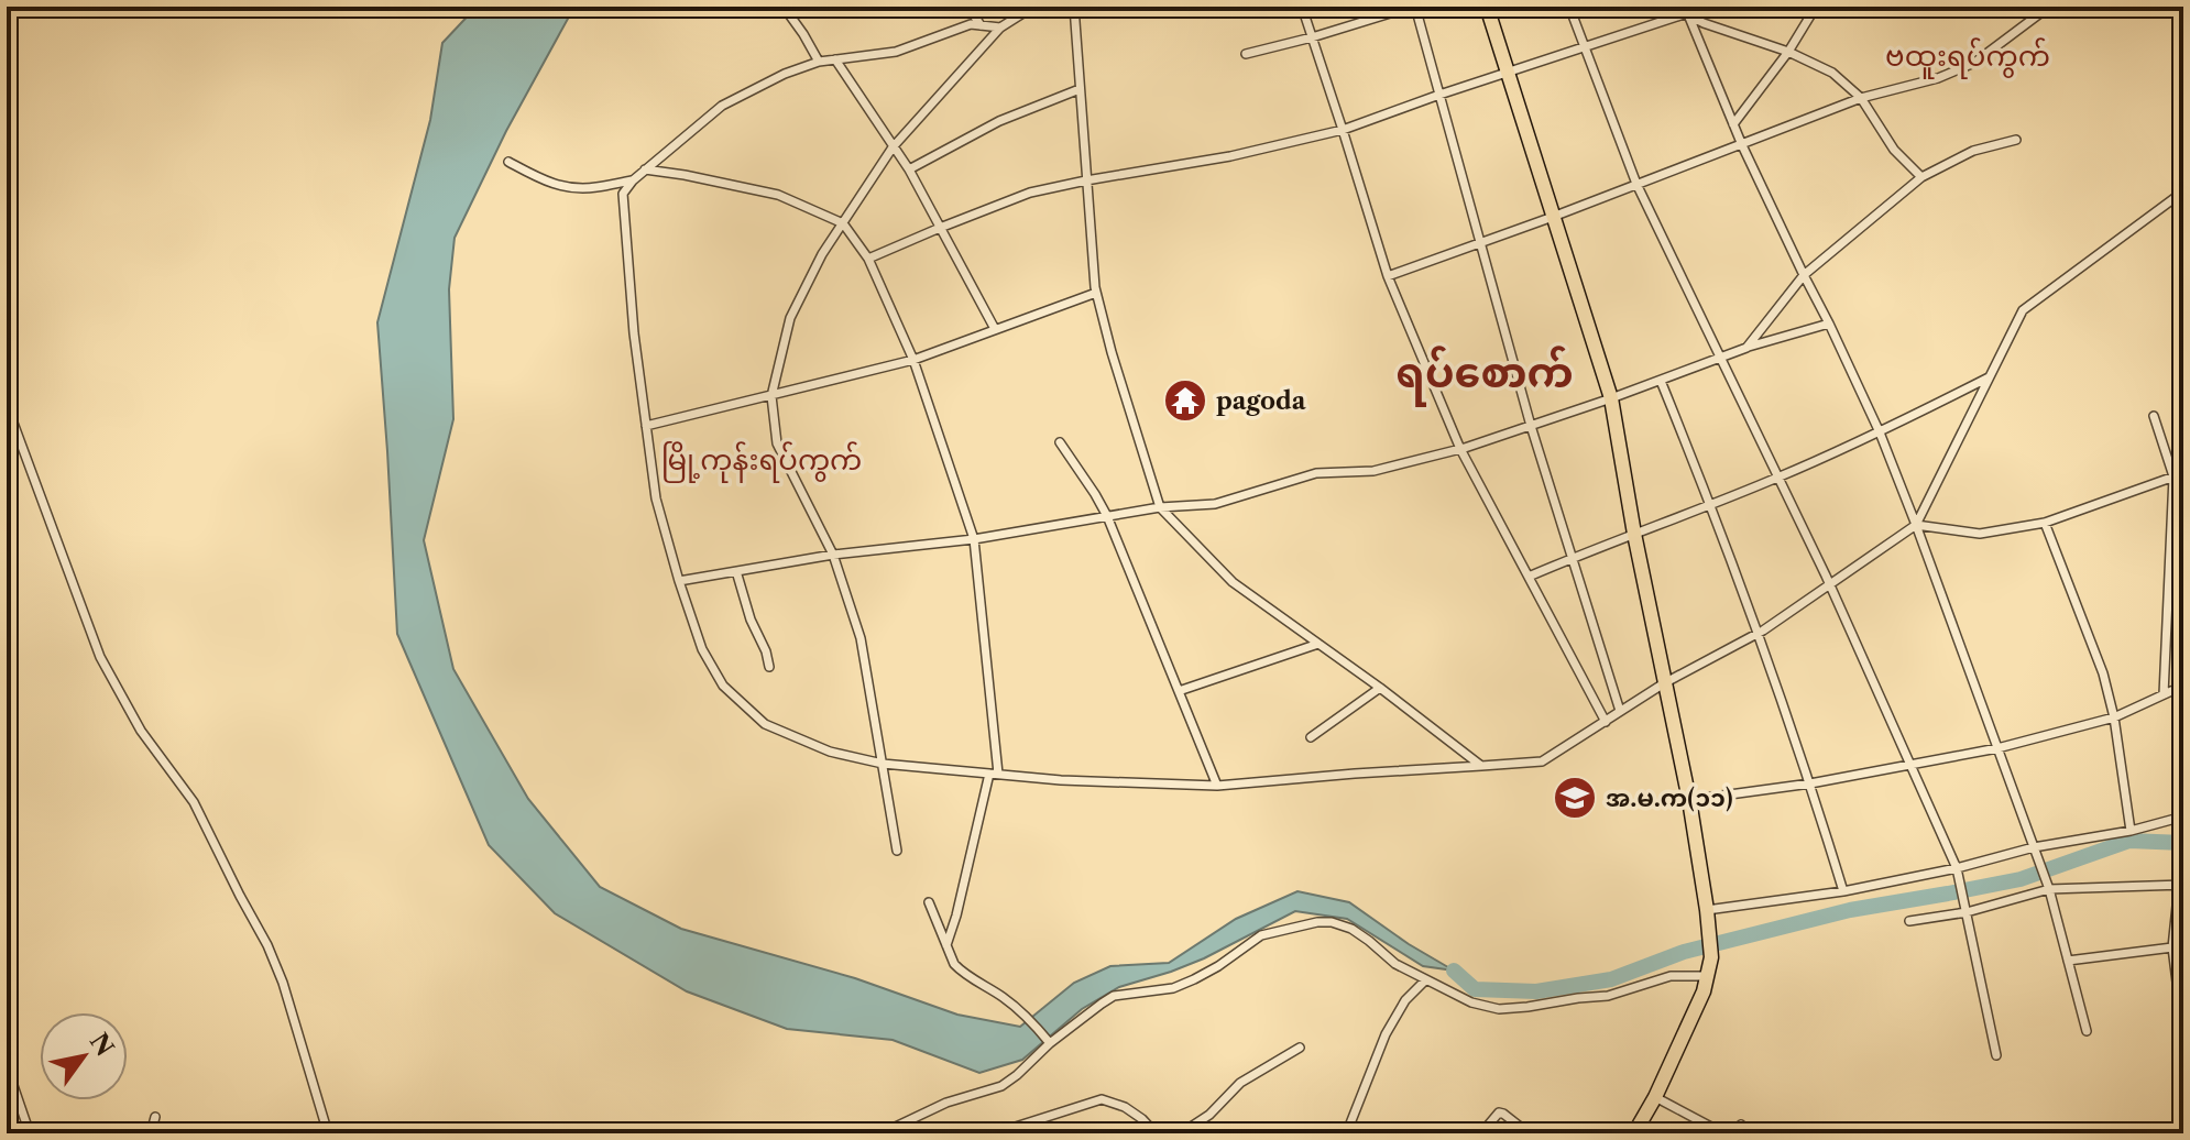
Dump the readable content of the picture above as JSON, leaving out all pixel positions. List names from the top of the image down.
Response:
{
  "districts": ["ဗထူးရပ်ကွက်", "ရပ်စောက်", "မြို့ကုန်းရပ်ကွက်"],
  "places": {
    "temple": ["pagoda"],
    "school or university": ["အ.မ.က(၁၁)"]
  },
  "north": "top right"
}
